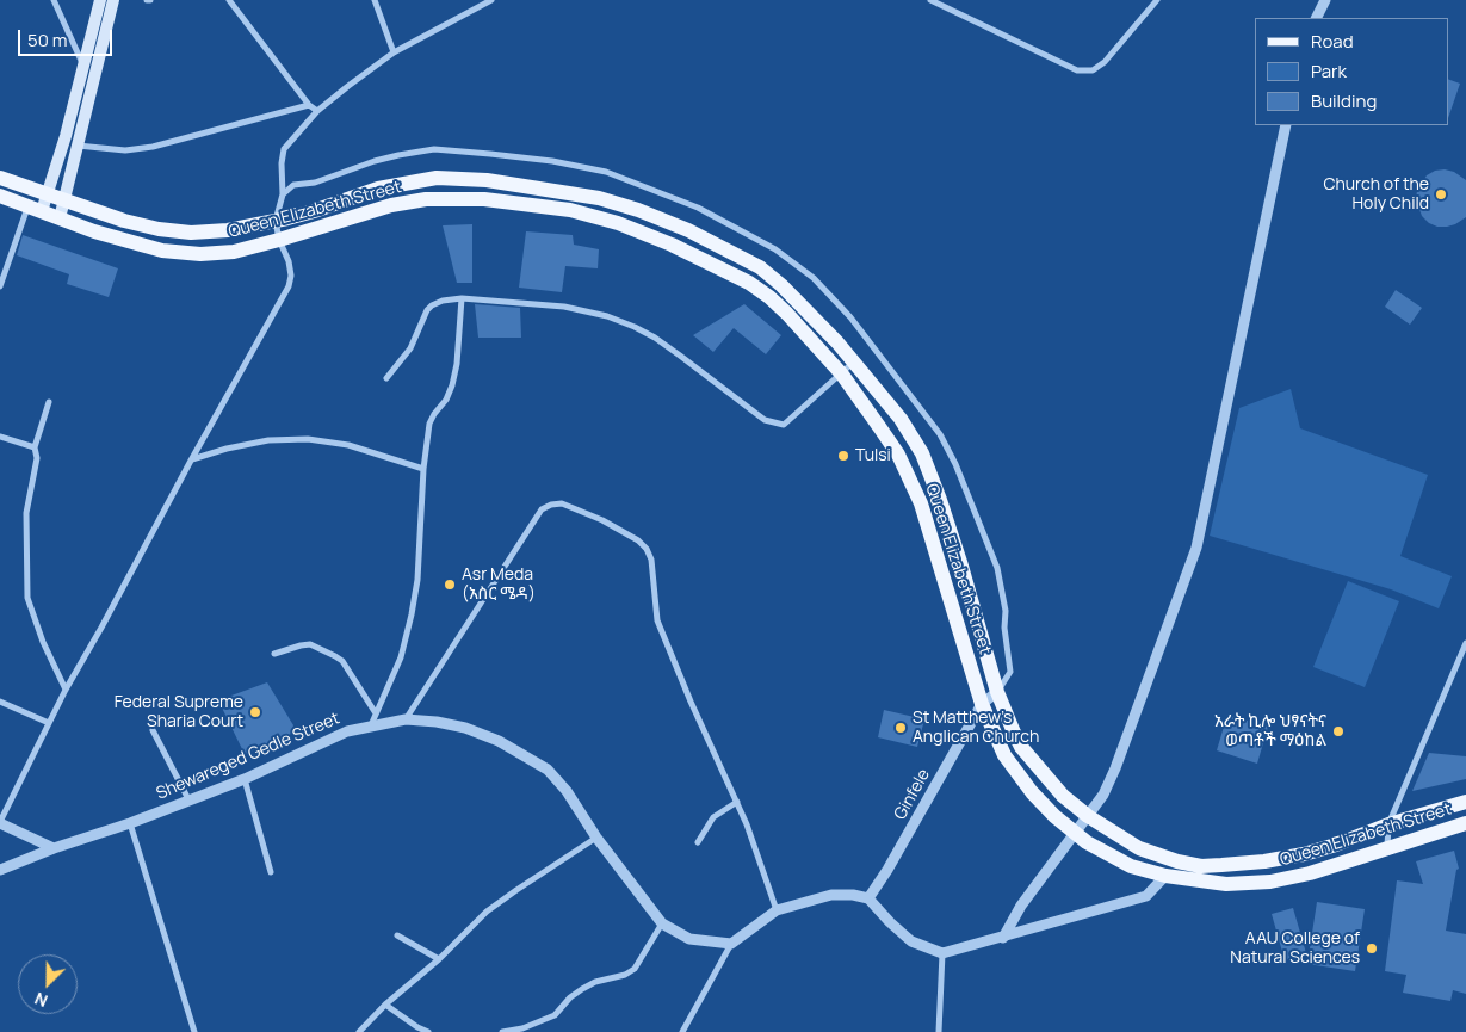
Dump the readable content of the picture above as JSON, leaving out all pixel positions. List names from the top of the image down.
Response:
{
  "streets": {
    "main road": ["Queen Elizabeth Street"],
    "street": ["Shewareged Gedle Street", "Ginfele"]
  },
  "crossings": [
    ["Queen Elizabeth Street", "Ginfele"]
  ],
  "places": [
    "Church of the Holy Child",
    "Tulsi",
    "Asr Meda (አስር ሜዳ)",
    "Federal Supreme Sharia Court",
    "St Matthew’s Anglican Church",
    "አራት ኪሎ ህፃናትና ወጣቶች ማዕከል",
    "AAU College of Natural Sciences"
  ],
  "legend": ["Road", "Park", "Building"],
  "scale_bar": "50 m",
  "north": "bottom left"
}
